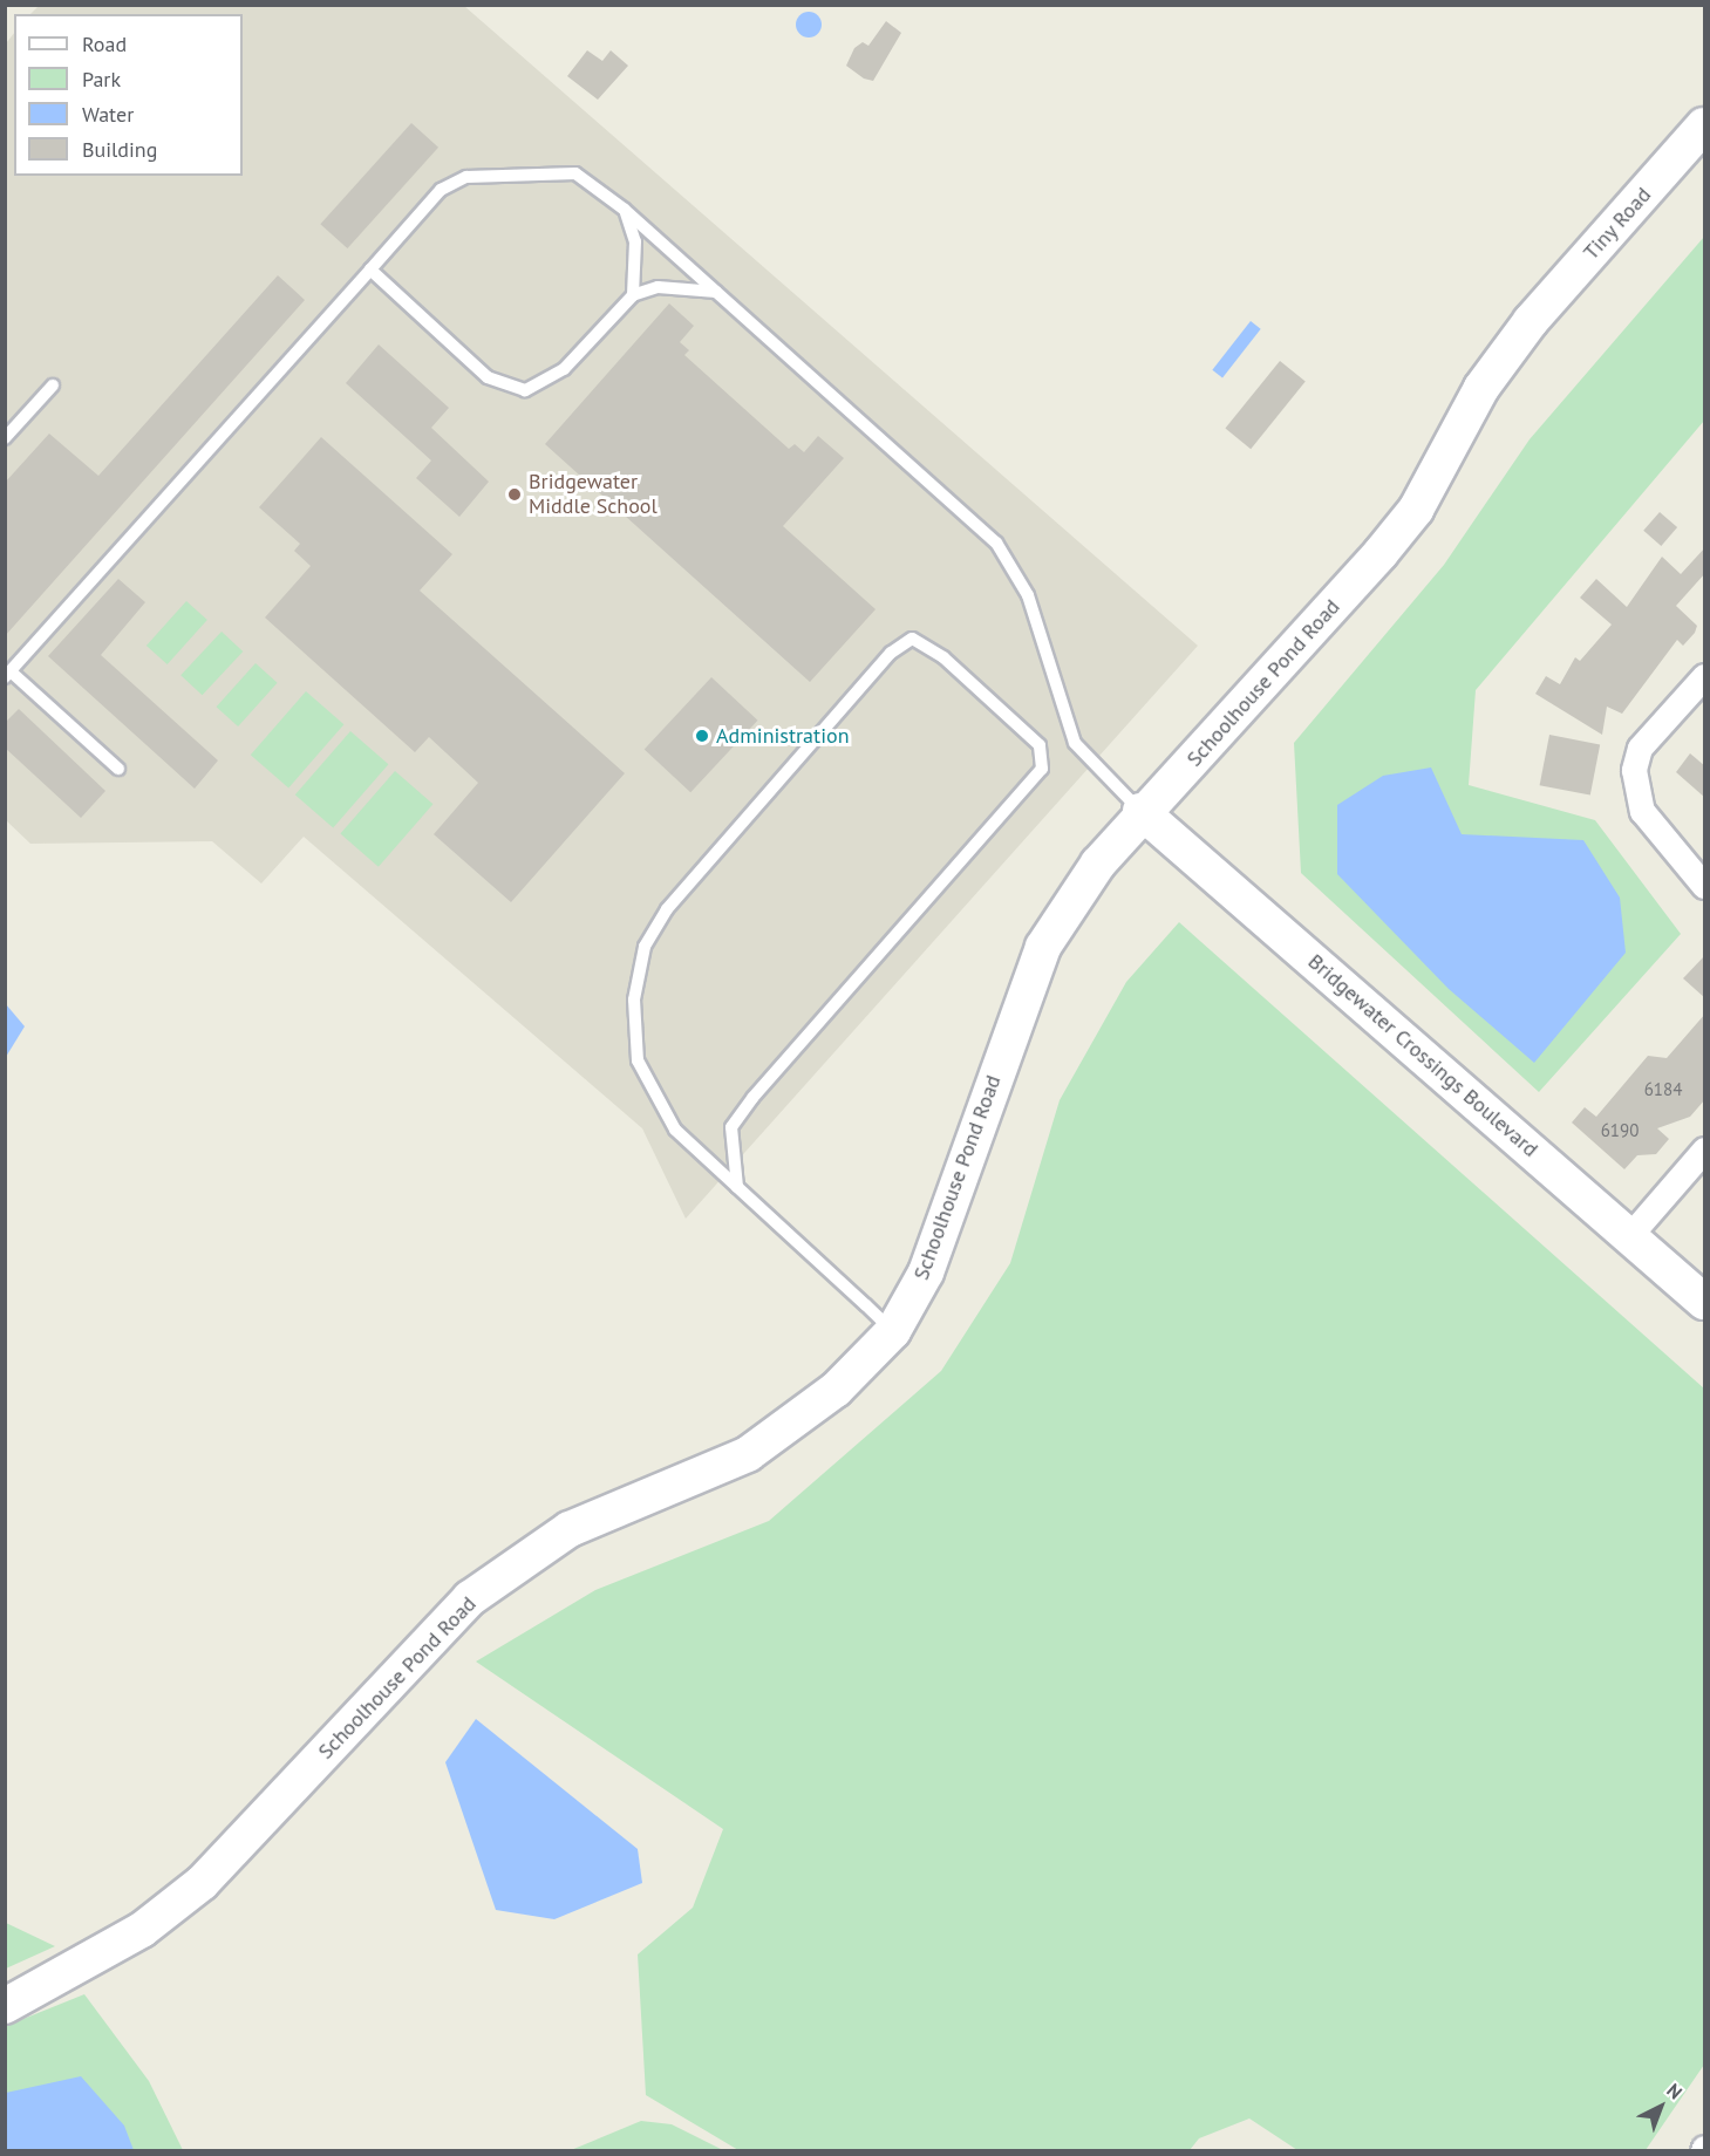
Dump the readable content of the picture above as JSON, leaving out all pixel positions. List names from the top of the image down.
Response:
{
  "streets": {
    "street": ["Tiny Road", "Schoolhouse Pond Road", "Bridgewater Crossings Boulevard"]
  },
  "crossings": [
    ["Tiny Road", "Schoolhouse Pond Road"],
    ["Schoolhouse Pond Road", "Bridgewater Crossings Boulevard"]
  ],
  "places": ["Bridgewater Middle School", "Administration"],
  "house_numbers": ["6184", "6190"],
  "legend": [
    "Road",
    "Park",
    "Water",
    "Building"
  ],
  "north": "top right"
}
